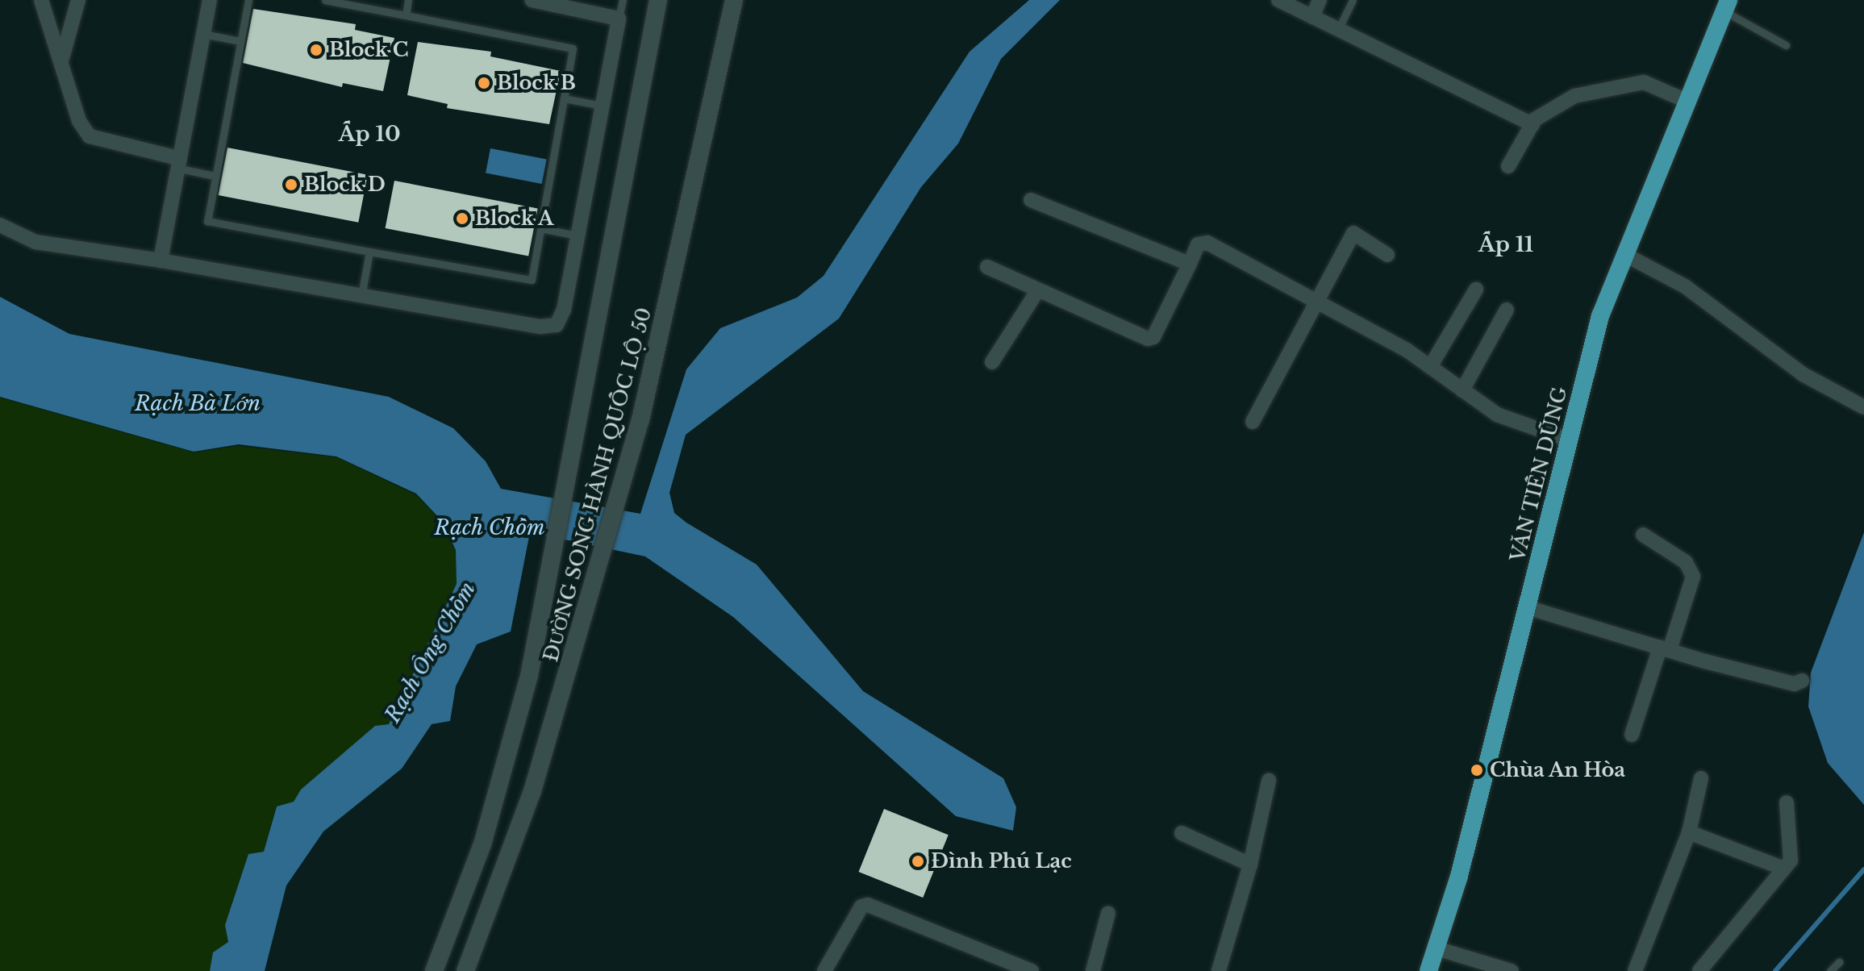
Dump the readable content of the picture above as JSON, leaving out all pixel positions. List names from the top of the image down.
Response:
{
  "streets": {
    "highway": ["VĂN TIẾN DŨNG"],
    "main road": ["ĐƯỜNG SONG HÀNH QUỐC LỘ 50"]
  },
  "districts": ["Ấp 10", "Ấp 11"],
  "water": ["Rạch Bà Lớn", "Rạch Chồm", "Rạch Ông Chồm"],
  "places": [
    "Block C",
    "Block B",
    "Block D",
    "Block A",
    "Chùa An Hòa",
    "Đình Phú Lạc"
  ]
}
